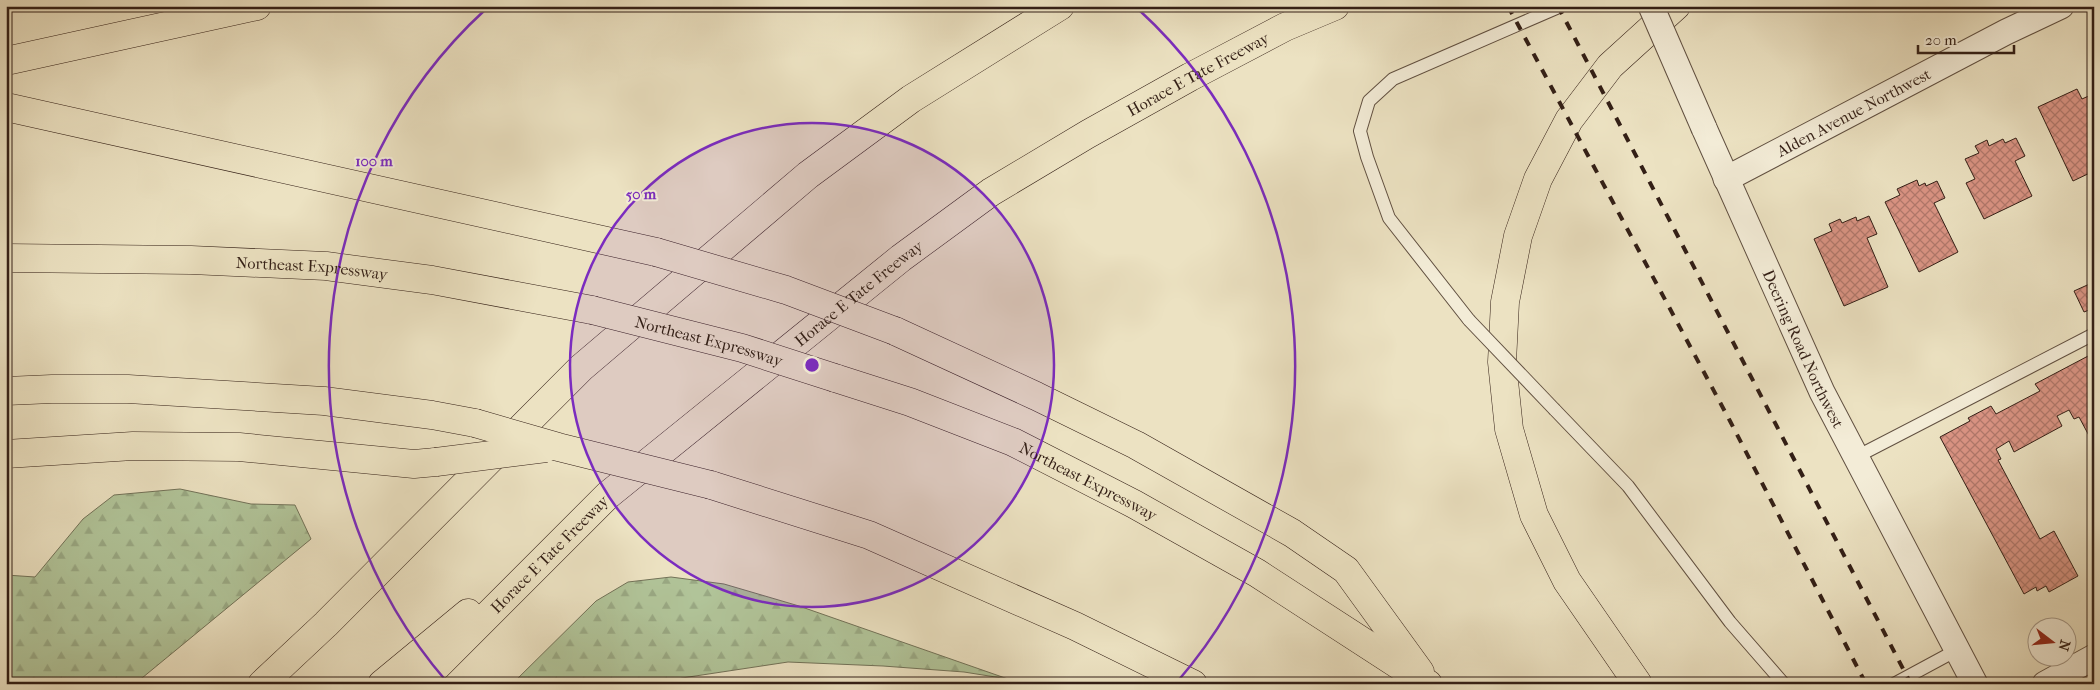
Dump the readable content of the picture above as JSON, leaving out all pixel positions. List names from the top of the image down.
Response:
{
  "streets": {
    "highway": ["Horace E Tate Freeway", "Northeast Expressway"],
    "street": ["Alden Avenue Northwest", "Deering Road Northwest"]
  },
  "crossings": [
    ["Alden Avenue Northwest", "Deering Road Northwest"]
  ],
  "scale_bar": "20 m",
  "north": "right",
  "rings": ["100 m", "50 m"]
}
